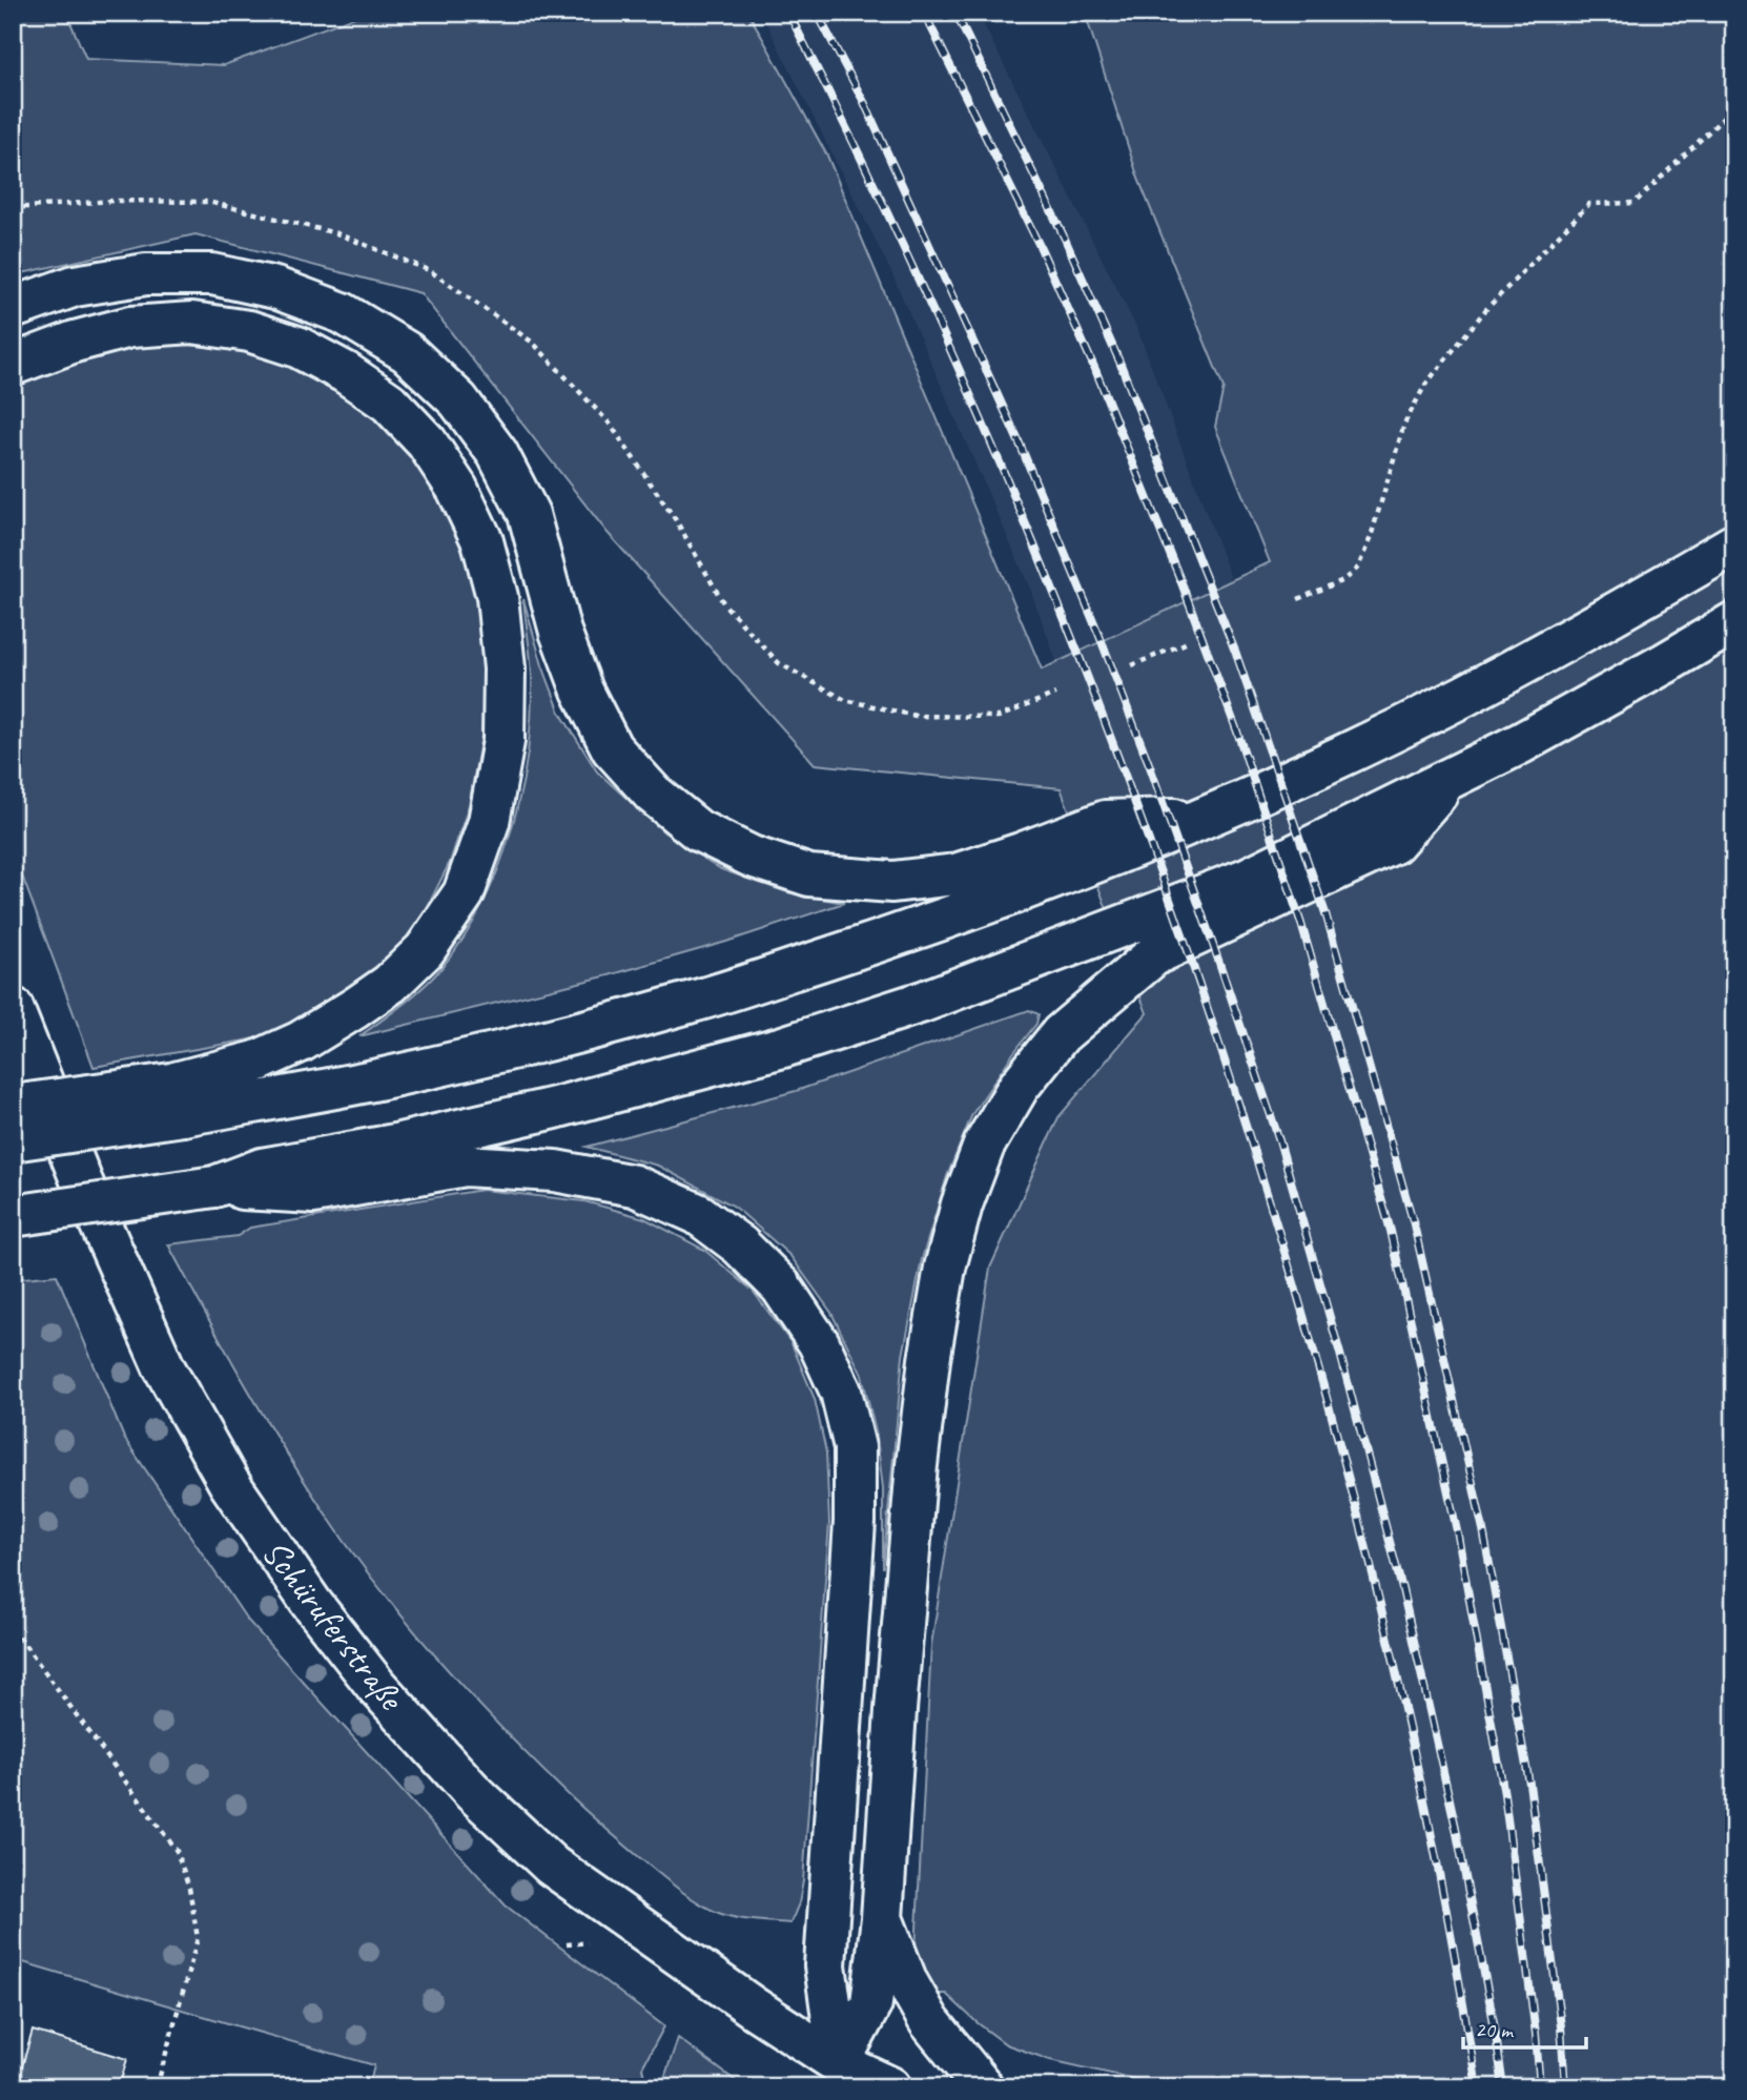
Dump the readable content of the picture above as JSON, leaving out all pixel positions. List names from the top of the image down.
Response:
{
  "streets": {
    "main road": ["Schüruferstraße"]
  },
  "scale_bar": "20 m"
}
